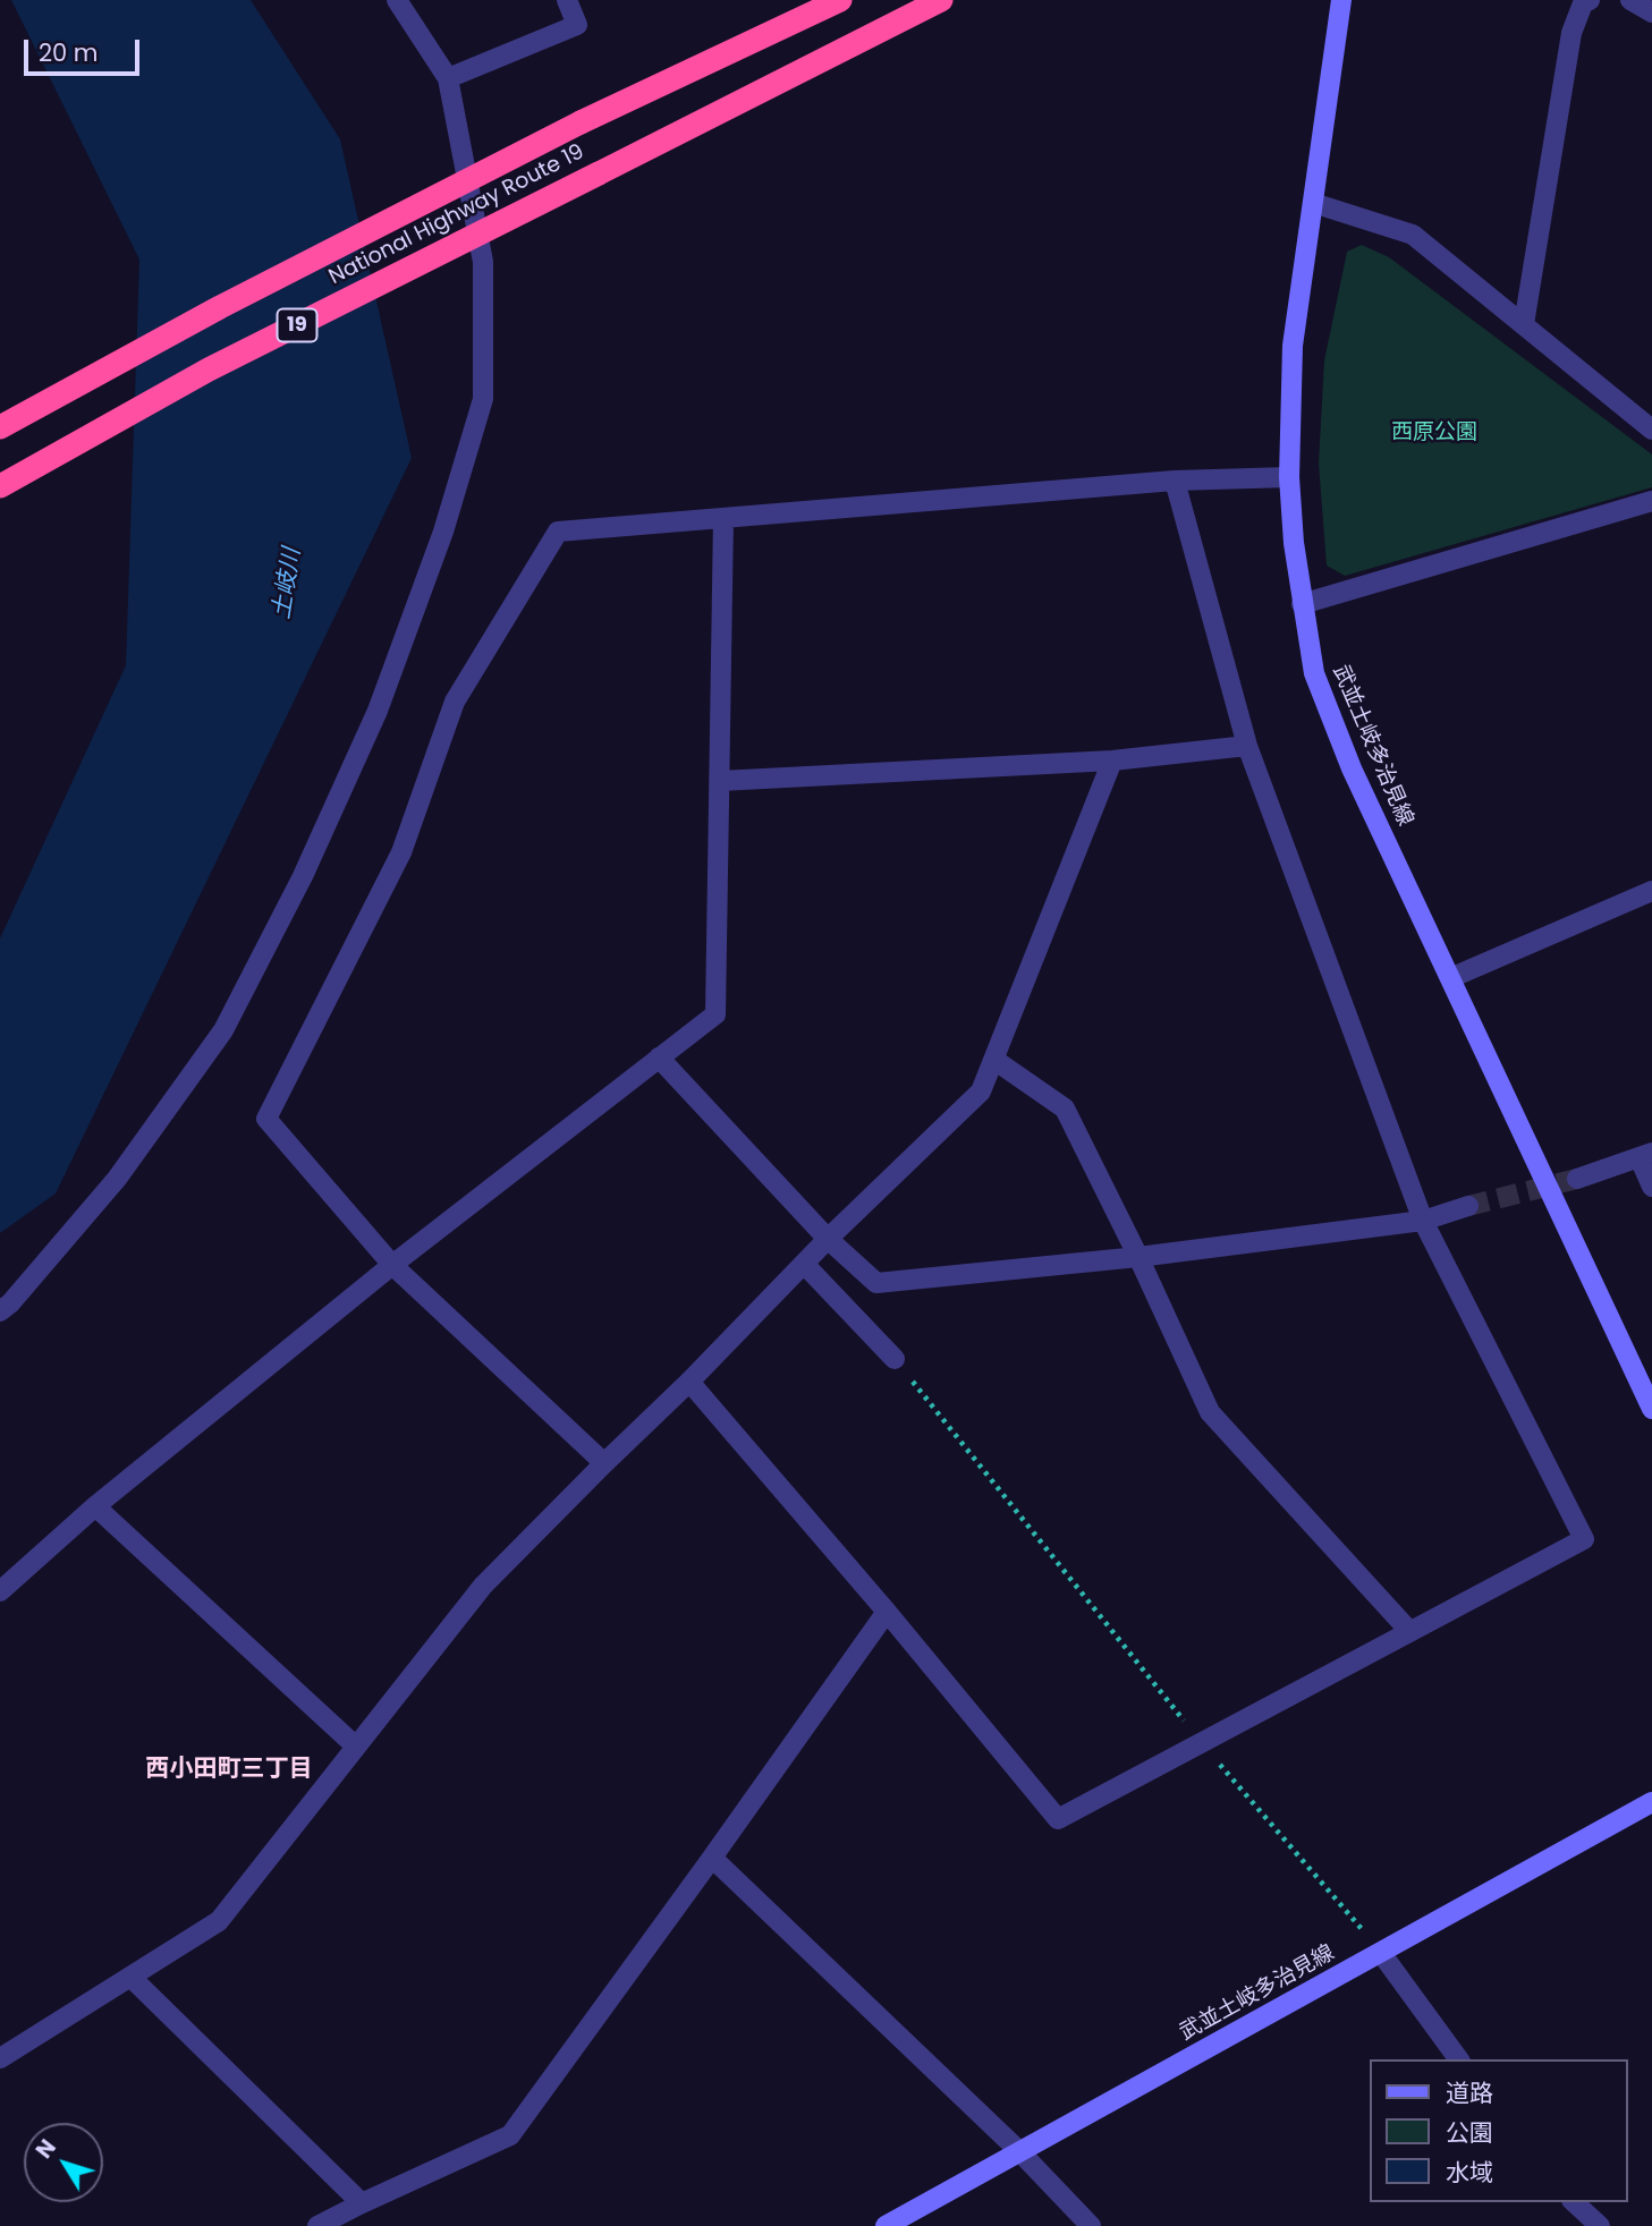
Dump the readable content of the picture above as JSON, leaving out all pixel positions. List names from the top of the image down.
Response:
{
  "streets": {
    "highway": ["National Highway Route 19", "19"],
    "main road": ["武並土岐多治見線"]
  },
  "districts": ["西小田町三丁目"],
  "water": ["土岐川"],
  "parks": ["西原公園"],
  "legend": ["道路", "公園", "水域"],
  "scale_bar": "20 m",
  "north": "top left"
}
